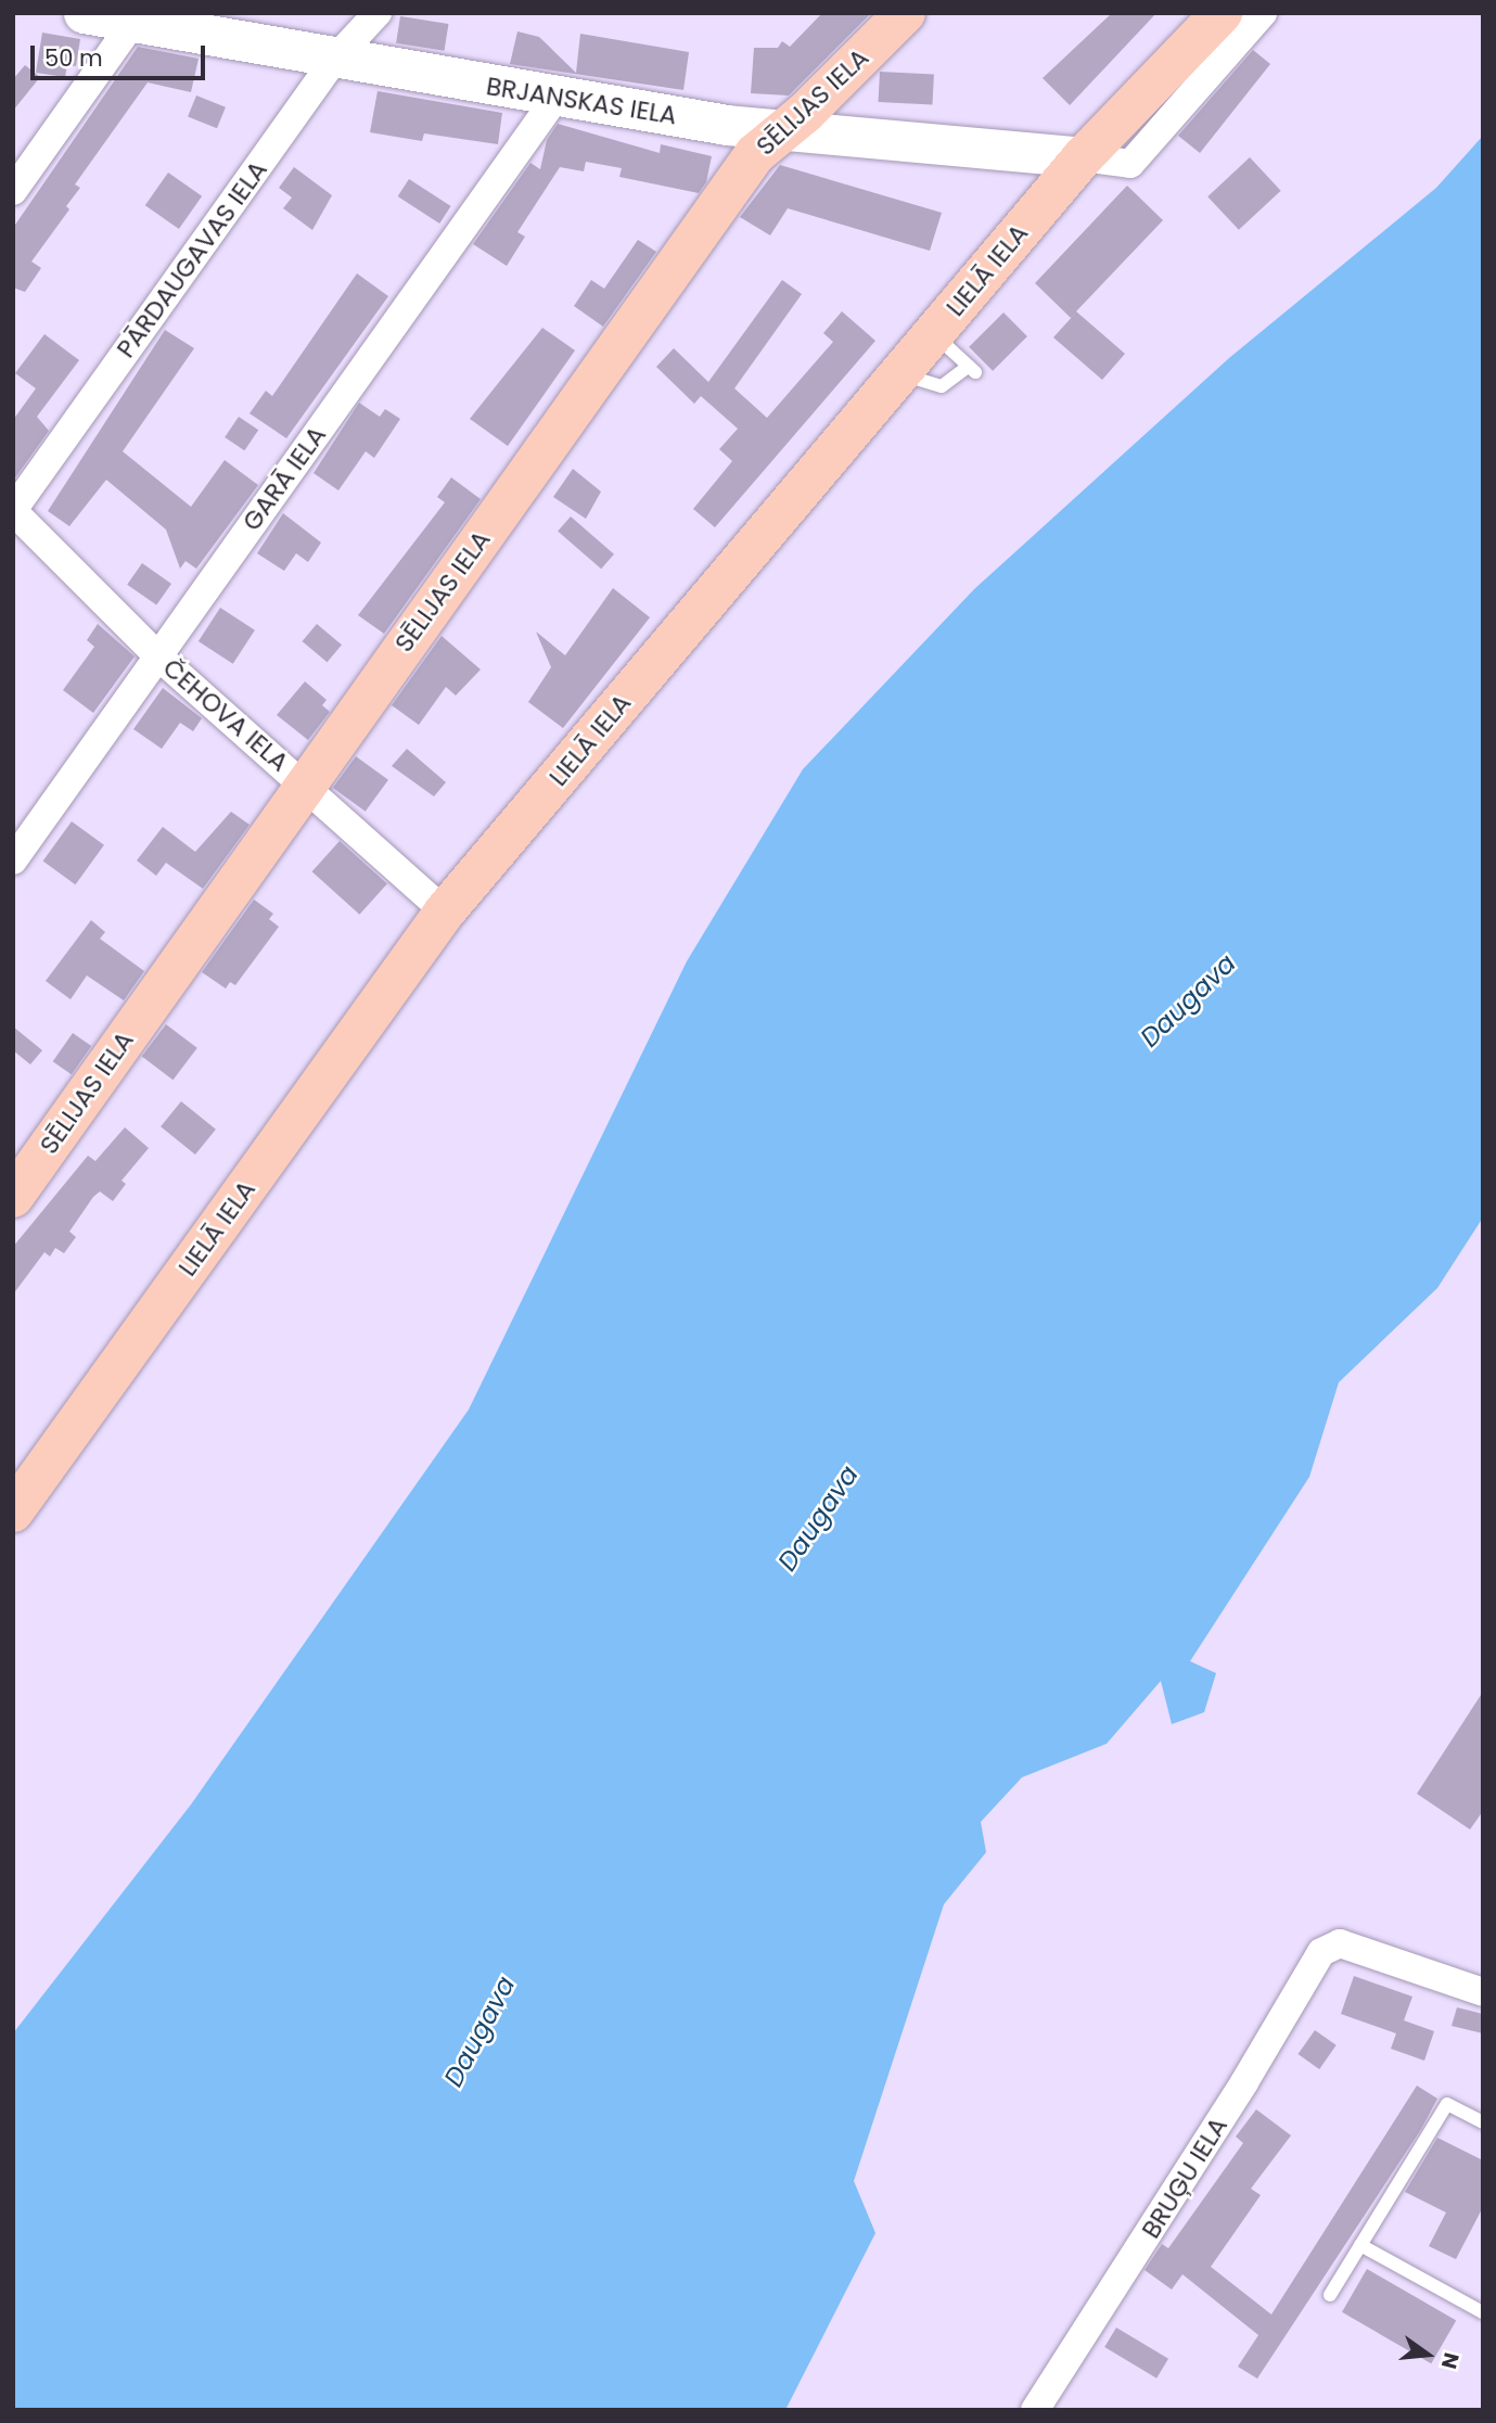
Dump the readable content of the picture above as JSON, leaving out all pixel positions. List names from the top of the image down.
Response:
{
  "streets": {
    "main road": ["BRJANSKAS IELA", "SĒLIJAS IELA", "LIELĀ IELA"],
    "street": [
      "PĀRDAUGAVAS IELA",
      "GARĀ IELA",
      "ČEHOVA IELA",
      "BRUĢU IELA"
    ]
  },
  "crossings": [
    ["BRJANSKAS IELA", "SĒLIJAS IELA"],
    ["BRJANSKAS IELA", "PĀRDAUGAVAS IELA"],
    ["BRJANSKAS IELA", "LIELĀ IELA"],
    ["BRJANSKAS IELA", "GARĀ IELA"],
    ["SĒLIJAS IELA", "ČEHOVA IELA"],
    ["PĀRDAUGAVAS IELA", "ČEHOVA IELA"],
    ["LIELĀ IELA", "ČEHOVA IELA"],
    ["GARĀ IELA", "ČEHOVA IELA"]
  ],
  "water": ["Daugava"],
  "scale_bar": "50 m",
  "north": "right"
}
